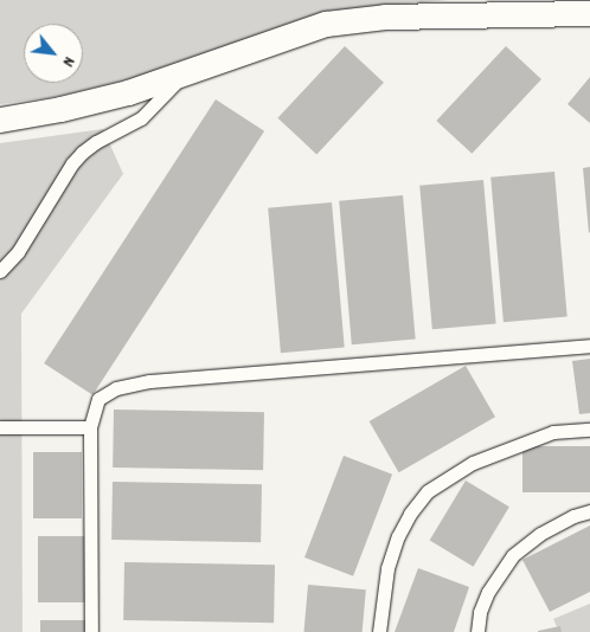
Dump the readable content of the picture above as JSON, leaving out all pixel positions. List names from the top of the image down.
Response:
{
  "north": "bottom right"
}
